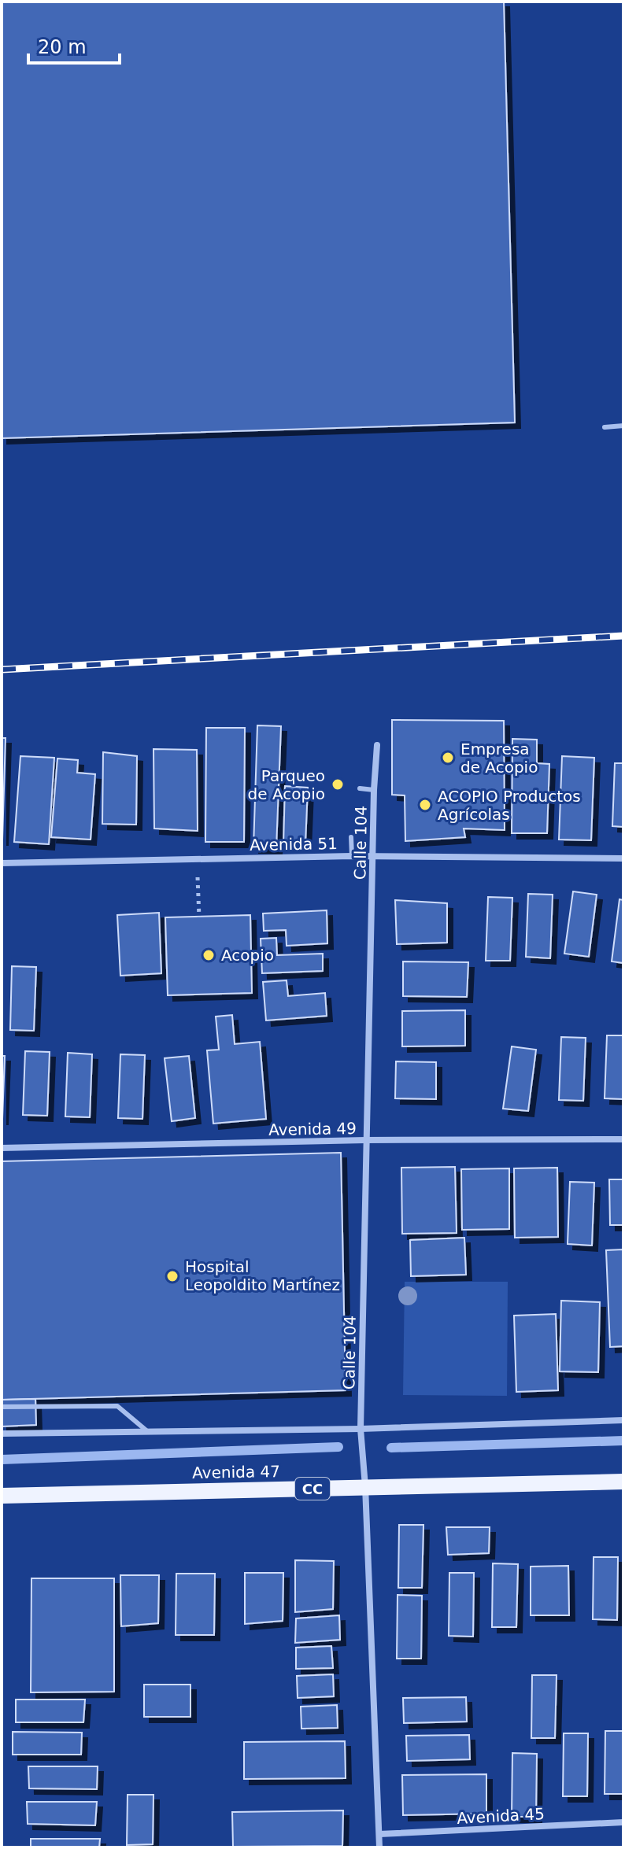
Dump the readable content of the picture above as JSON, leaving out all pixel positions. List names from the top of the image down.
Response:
{
  "streets": {
    "main road": ["Avenida 47", "CC"],
    "street": [
      "Calle 104",
      "Avenida 51",
      "Avenida 49",
      "Avenida 45"
    ]
  },
  "crossings": [
    ["Calle 104", "Avenida 51"],
    ["Calle 104", "Avenida 49"],
    ["Calle 104", "Avenida 47"],
    ["Calle 104", "Avenida 45"]
  ],
  "places": [
    "Empresa de Acopio",
    "Parqueo de Acopio",
    "ACOPIO Productos Agrícolas",
    "Acopio",
    "Hospital Leopoldito Martínez"
  ],
  "scale_bar": "20 m"
}
